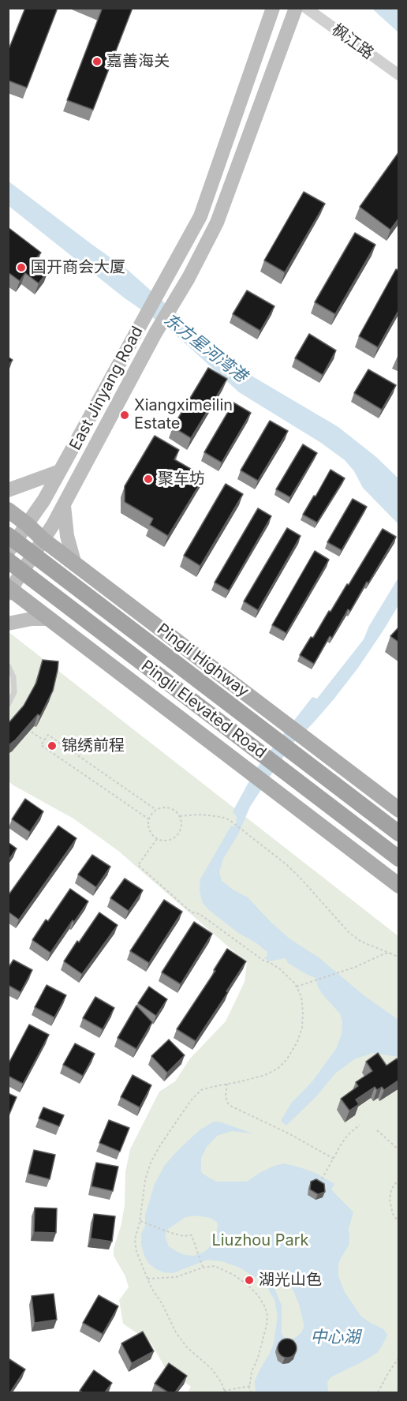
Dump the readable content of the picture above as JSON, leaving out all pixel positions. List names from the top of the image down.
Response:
{
  "streets": {
    "highway": ["Pingli Elevated Road"],
    "main road": ["East Jinyang Road", "Pingli Highway"],
    "street": ["枫江路"]
  },
  "crossings": [
    ["East Jinyang Road", "Pingli Highway"]
  ],
  "water": ["东方星河湾港", "中心湖"],
  "parks": ["Liuzhou Park"],
  "places": [
    "嘉善海关",
    "国开商会大厦",
    "Xiangximeilin Estate",
    "聚车坊",
    "锦绣前程",
    "湖光山色"
  ]
}
